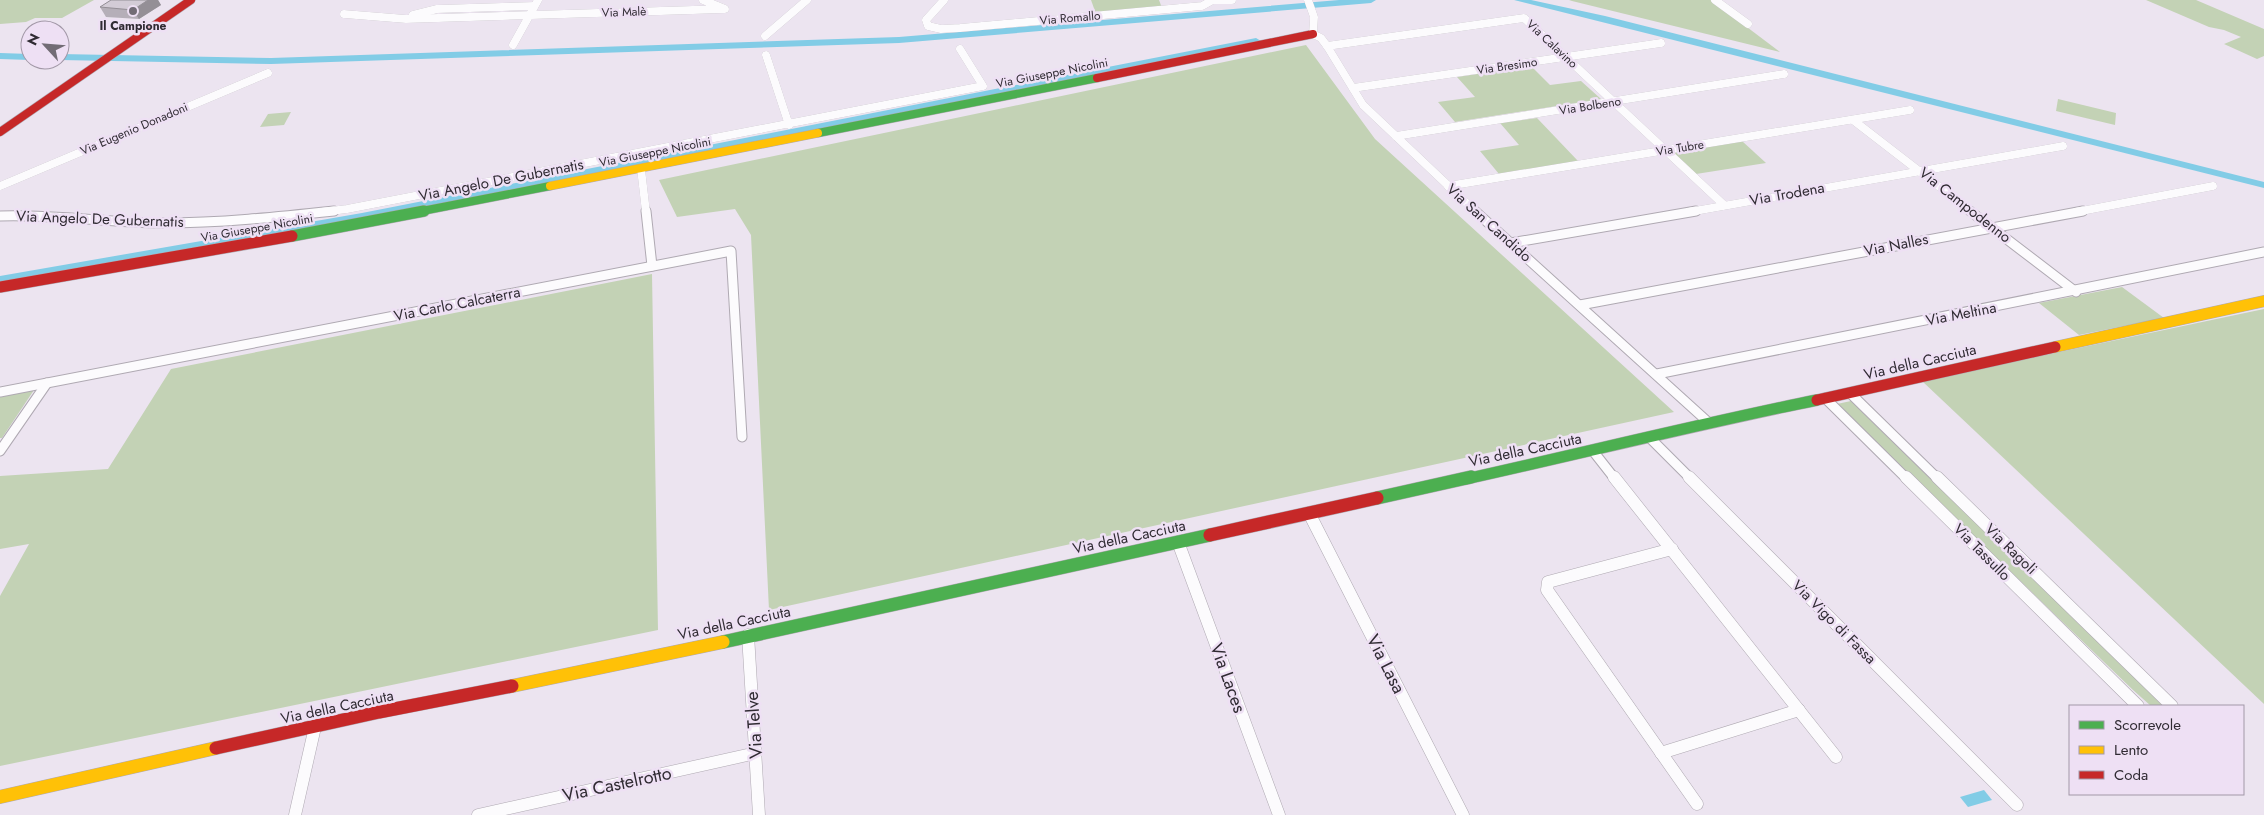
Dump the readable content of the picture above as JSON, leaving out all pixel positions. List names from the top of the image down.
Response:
{
  "streets": {
    "street": [
      "Via Malè",
      "Via Romallo",
      "Via Calavino",
      "Via Bresimo",
      "Via Giuseppe Nicolini",
      "Via Bolbeno",
      "Via Eugenio Donadoni",
      "Via Tubre",
      "Via Angelo De Gubernatis",
      "Via Trodena",
      "Via Campodenno",
      "Via San Candido",
      "Via Nalles",
      "Via Carlo Calcaterra",
      "Via Meltina",
      "Via della Cacciuta",
      "Via Ragoli",
      "Via Tassullo",
      "Via Vigo di Fassa",
      "Via Lasa",
      "Via Laces",
      "Via Telve",
      "Via Castelrotto"
    ]
  },
  "crossings": [
    ["Via Calavino", "Via Bresimo"],
    ["Via Calavino", "Via Bolbeno"],
    ["Via Calavino", "Via Tubre"],
    ["Via Calavino", "Via Trodena"],
    ["Via Calavino", "Via San Candido"],
    ["Via Bresimo", "Via San Candido"],
    ["Via Giuseppe Nicolini", "Via San Candido"],
    ["Via Bolbeno", "Via San Candido"],
    ["Via Tubre", "Via Campodenno"],
    ["Via Tubre", "Via San Candido"],
    ["Via Trodena", "Via Campodenno"],
    ["Via Trodena", "Via San Candido"],
    ["Via Campodenno", "Via Nalles"],
    ["Via Campodenno", "Via Meltina"],
    ["Via San Candido", "Via Nalles"],
    ["Via San Candido", "Via Meltina"],
    ["Via San Candido", "Via della Cacciuta"],
    ["Via della Cacciuta", "Via Ragoli"],
    ["Via della Cacciuta", "Via Tassullo"],
    ["Via della Cacciuta", "Via Vigo di Fassa"],
    ["Via della Cacciuta", "Via Lasa"],
    ["Via della Cacciuta", "Via Laces"],
    ["Via della Cacciuta", "Via Telve"],
    ["Via Telve", "Via Castelrotto"]
  ],
  "places": ["Il Campione"],
  "legend": ["Scorrevole", "Lento", "Coda"],
  "north": "top left"
}
